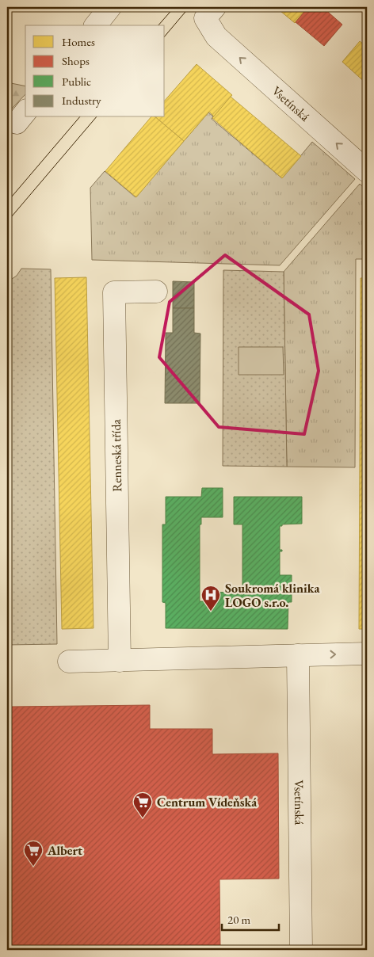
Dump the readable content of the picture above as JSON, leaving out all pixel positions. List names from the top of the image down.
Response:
{
  "streets": {
    "street": ["Vsetínská", "Renneská třída"]
  },
  "one_way": ["Vsetínská"],
  "places": {
    "hospital": ["Soukromá klinika LOGO s.r.o."],
    "supermarket": ["Centrum Vídeňská", "Albert"]
  },
  "legend": [
    "Homes",
    "Shops",
    "Public",
    "Industry"
  ],
  "scale_bar": "20 m"
}
